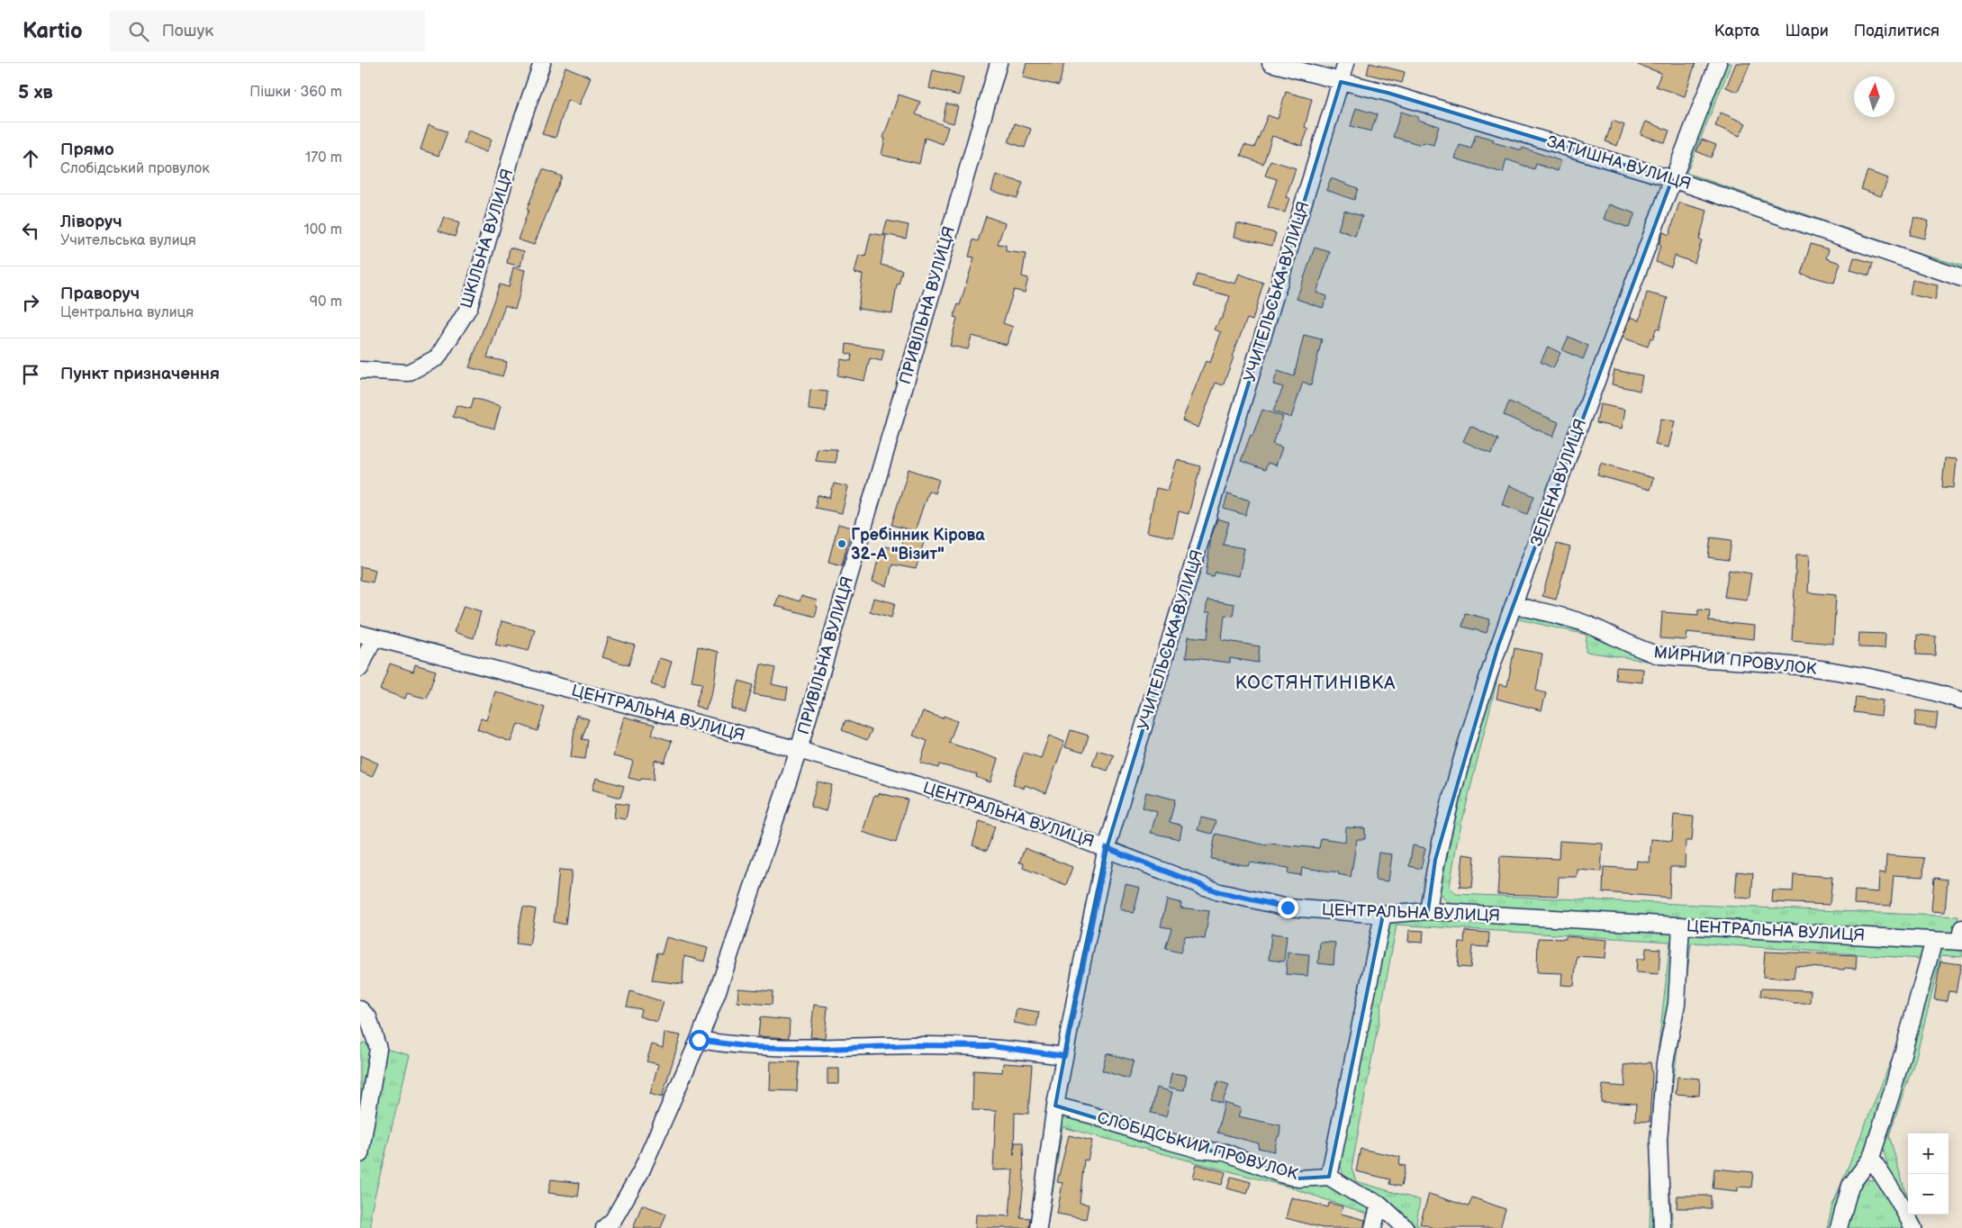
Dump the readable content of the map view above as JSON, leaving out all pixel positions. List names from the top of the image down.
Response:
{
  "streets": {
    "street": [
      "ЗАТИШНА ВУЛИЦЯ",
      "ШКІЛЬНА ВУЛИЦЯ",
      "УЧИТЕЛЬСЬКА ВУЛИЦЯ",
      "ПРИВІЛЬНА ВУЛИЦЯ",
      "ЗЕЛЕНА ВУЛИЦЯ",
      "МИРНИЙ ПРОВУЛОК",
      "ЦЕНТРАЛЬНА ВУЛИЦЯ",
      "СЛОБІДСЬКИЙ ПРОВУЛОК"
    ]
  },
  "crossings": [
    ["ЗАТИШНА ВУЛИЦЯ", "УЧИТЕЛЬСЬКА ВУЛИЦЯ"],
    ["ЗАТИШНА ВУЛИЦЯ", "ЗЕЛЕНА ВУЛИЦЯ"],
    ["УЧИТЕЛЬСЬКА ВУЛИЦЯ", "ЦЕНТРАЛЬНА ВУЛИЦЯ"],
    ["УЧИТЕЛЬСЬКА ВУЛИЦЯ", "СЛОБІДСЬКИЙ ПРОВУЛОК"],
    ["ПРИВІЛЬНА ВУЛИЦЯ", "ЦЕНТРАЛЬНА ВУЛИЦЯ"],
    ["ЗЕЛЕНА ВУЛИЦЯ", "МИРНИЙ ПРОВУЛОК"],
    ["ЗЕЛЕНА ВУЛИЦЯ", "ЦЕНТРАЛЬНА ВУЛИЦЯ"]
  ],
  "districts": ["КОСТЯНТИНІВКА"],
  "places": ["Гребінник Кірова 32-А \"Візит\""],
  "north": "top",
  "page": {
    "header": "Kartio",
    "search": "Пошук",
    "nav": ["Карта", "Шари", "Поділитися"],
    "heading": ["5 хв", "Пішки · 360 m"],
    "list": [
      ["Прямо", "Слобідський провулок", "170 m"],
      ["Ліворуч", "Учительська вулиця", "100 m"],
      ["Праворуч", "Центральна вулиця", "90 m"],
      "Пункт призначення"
    ],
    "map_buttons": ["+", "−"]
  }
}
